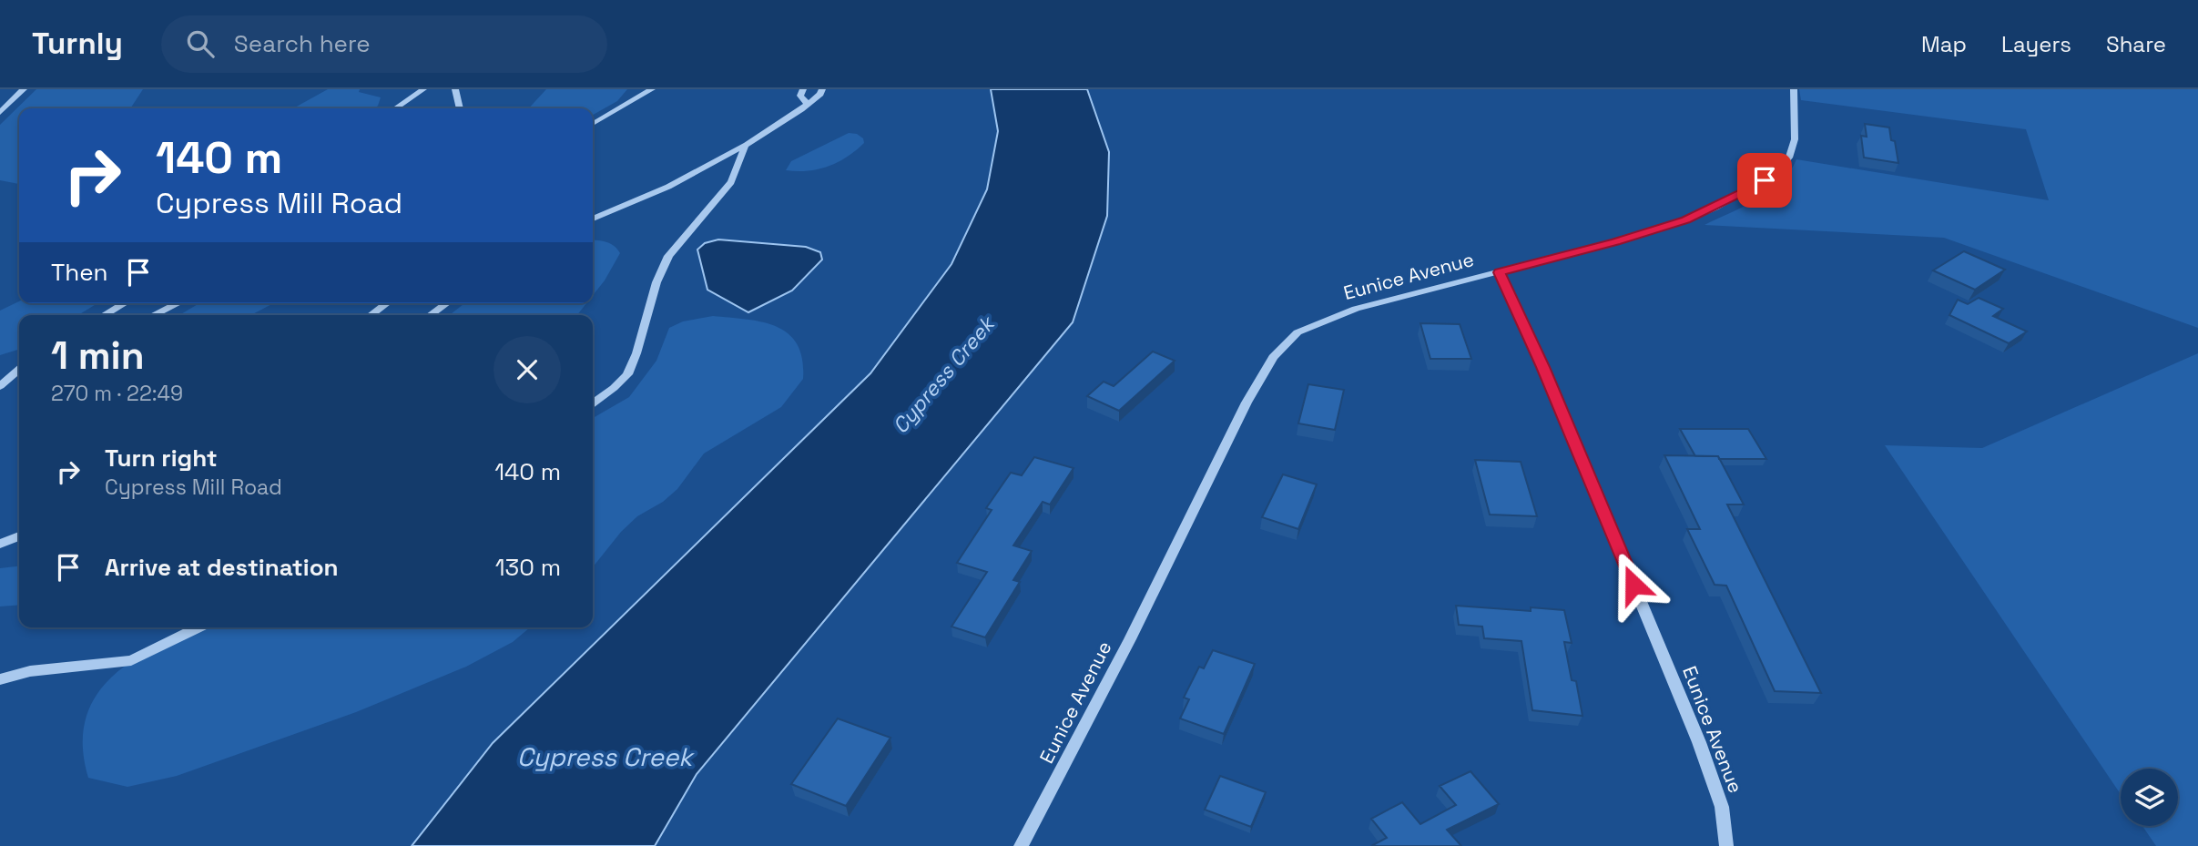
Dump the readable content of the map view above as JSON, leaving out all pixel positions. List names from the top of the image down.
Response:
{
  "streets": {
    "street": ["Eunice Avenue"]
  },
  "water": ["Cypress Creek"],
  "page": {
    "header": "Turnly",
    "search": "Search here",
    "nav": ["Map", "Layers", "Share"],
    "turn": ["140 m", "Cypress Mill Road"],
    "then": "Then",
    "heading": ["1 min", "270 m · 22:49"],
    "list": [
      {
        "name": "Turn right",
        "note": "Cypress Mill Road",
        "value": "140 m"
      },
      {
        "name": "Arrive at destination",
        "value": "130 m"
      }
    ]
  }
}
